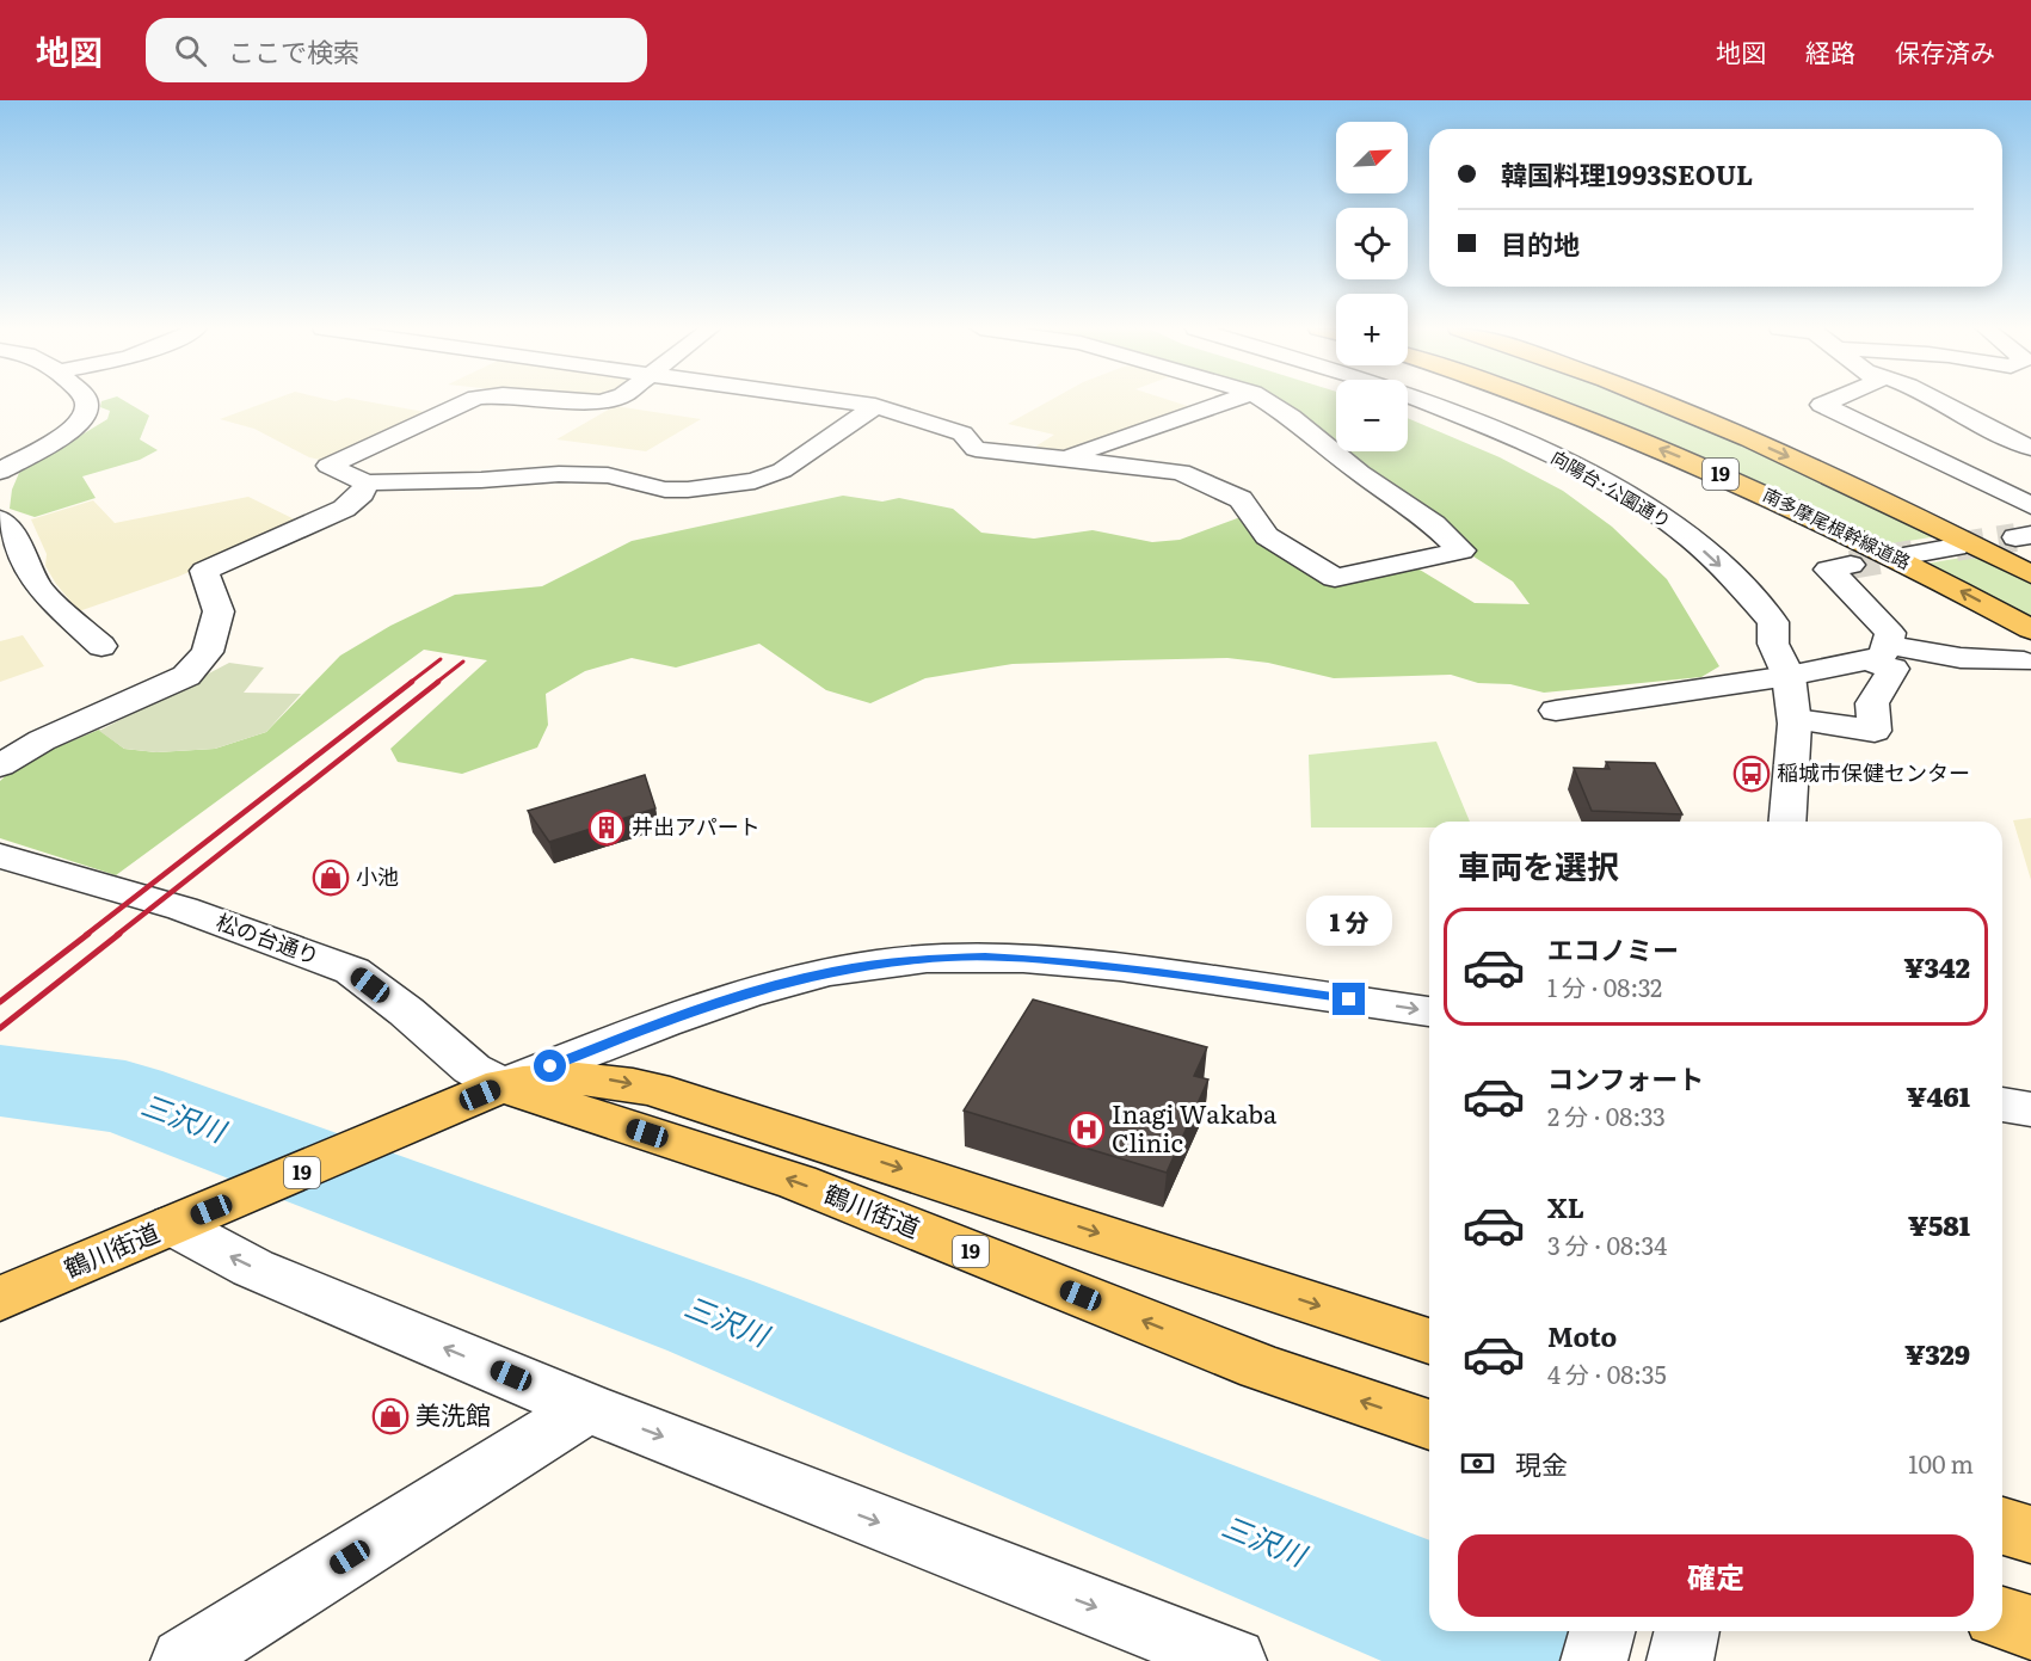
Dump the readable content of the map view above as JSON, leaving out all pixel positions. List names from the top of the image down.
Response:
{
  "streets": {
    "main road": ["19", "南多摩尾根幹線道路", "鶴川街道"],
    "street": ["向陽台･公園通り", "松の台通り"]
  },
  "crossings": [
    ["松の台通り", "鶴川街道"]
  ],
  "water": ["三沢川"],
  "places": {
    "bus stop": ["稲城市保健センター"],
    "building": ["井出アパート"],
    "shop": ["小池", "美洗館"],
    "hospital": ["Inagi Wakaba Clinic"]
  },
  "north": "top right",
  "page": {
    "header": "地図",
    "search": "ここで検索",
    "nav": ["地図", "経路", "保存済み"],
    "map_buttons": ["+", "−"],
    "banner": ["韓国料理1993SEOUL", "目的地"],
    "heading": "車両を選択",
    "bubble": "1 分",
    "list": [
      {
        "name": "エコノミー",
        "note": "1 分 · 08:32",
        "value": "¥342"
      },
      {
        "name": "コンフォート",
        "note": "2 分 · 08:33",
        "value": "¥461"
      },
      {
        "name": "XL",
        "note": "3 分 · 08:34",
        "value": "¥581"
      },
      {
        "name": "Moto",
        "note": "4 分 · 08:35",
        "value": "¥329"
      }
    ],
    "pay": ["現金", "100 m"],
    "buttons": "確定"
  }
}
